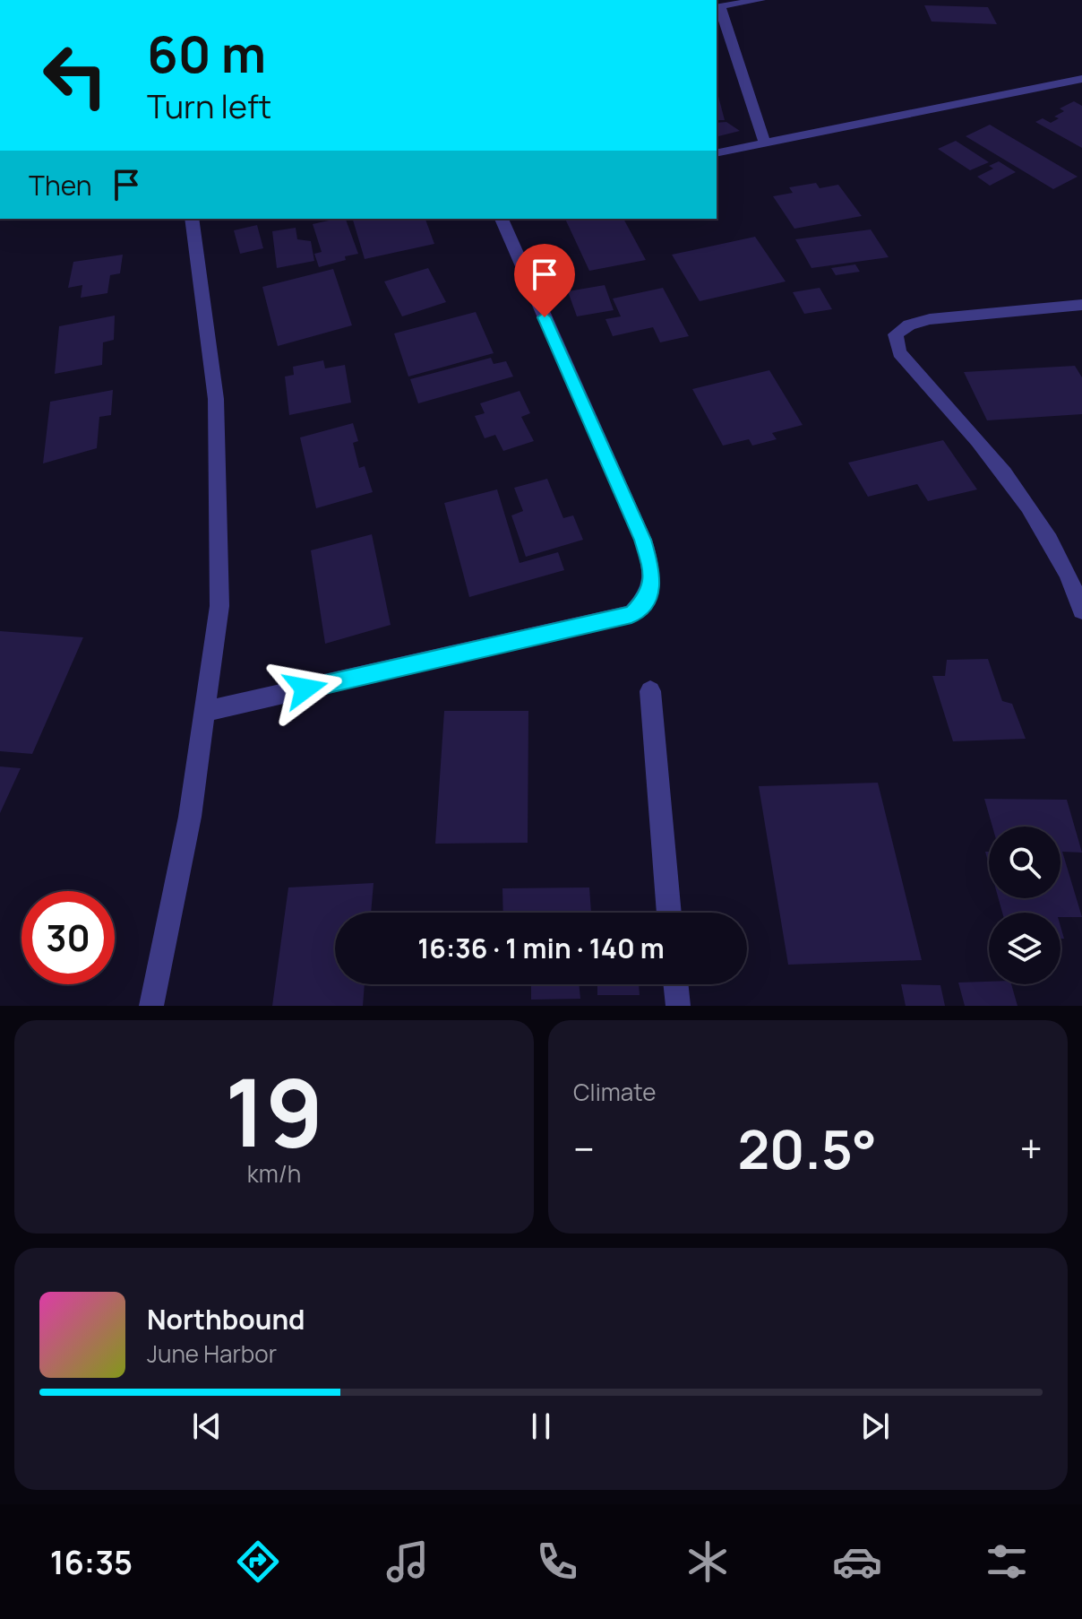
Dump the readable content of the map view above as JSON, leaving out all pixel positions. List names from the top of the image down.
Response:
{
  "page": {
    "turn": ["60 m", "Turn left"],
    "then": "Then",
    "limit": "30",
    "trip": "16:36 · 1 min · 140 m",
    "tile": [
      ["19", "km/h"],
      "Climate"
    ],
    "heat": ["−", "20.5°", "+"],
    "song": ["Northbound", "June Harbor"],
    "tabs": "16:35"
  }
}
